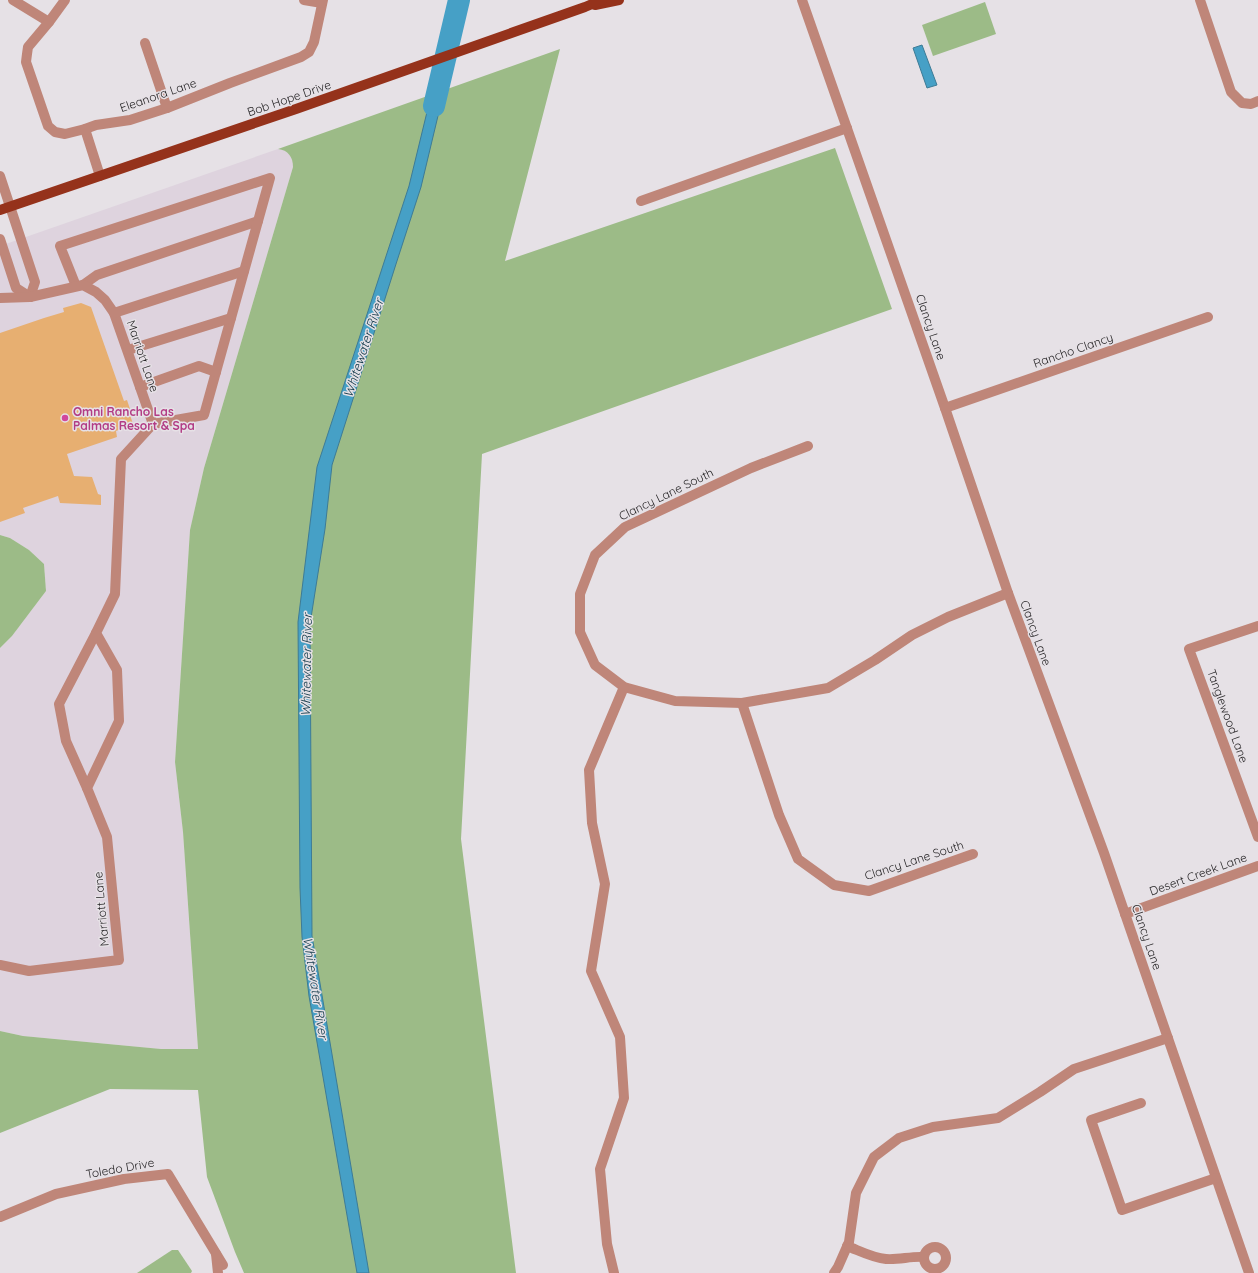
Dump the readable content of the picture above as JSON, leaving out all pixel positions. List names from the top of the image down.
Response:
{
  "streets": {
    "main road": ["Bob Hope Drive"],
    "street": [
      "Eleanora Lane",
      "Clancy Lane",
      "Rancho Clancy",
      "Marriott Lane",
      "Clancy Lane South",
      "Tanglewood Lane",
      "Desert Creek Lane",
      "Toledo Drive"
    ]
  },
  "crossings": [
    ["Clancy Lane", "Rancho Clancy"],
    ["Clancy Lane", "Clancy Lane South"],
    ["Clancy Lane", "Desert Creek Lane"]
  ],
  "water": ["Whitewater River"],
  "places": ["Omni Rancho Las Palmas Resort & Spa"]
}
